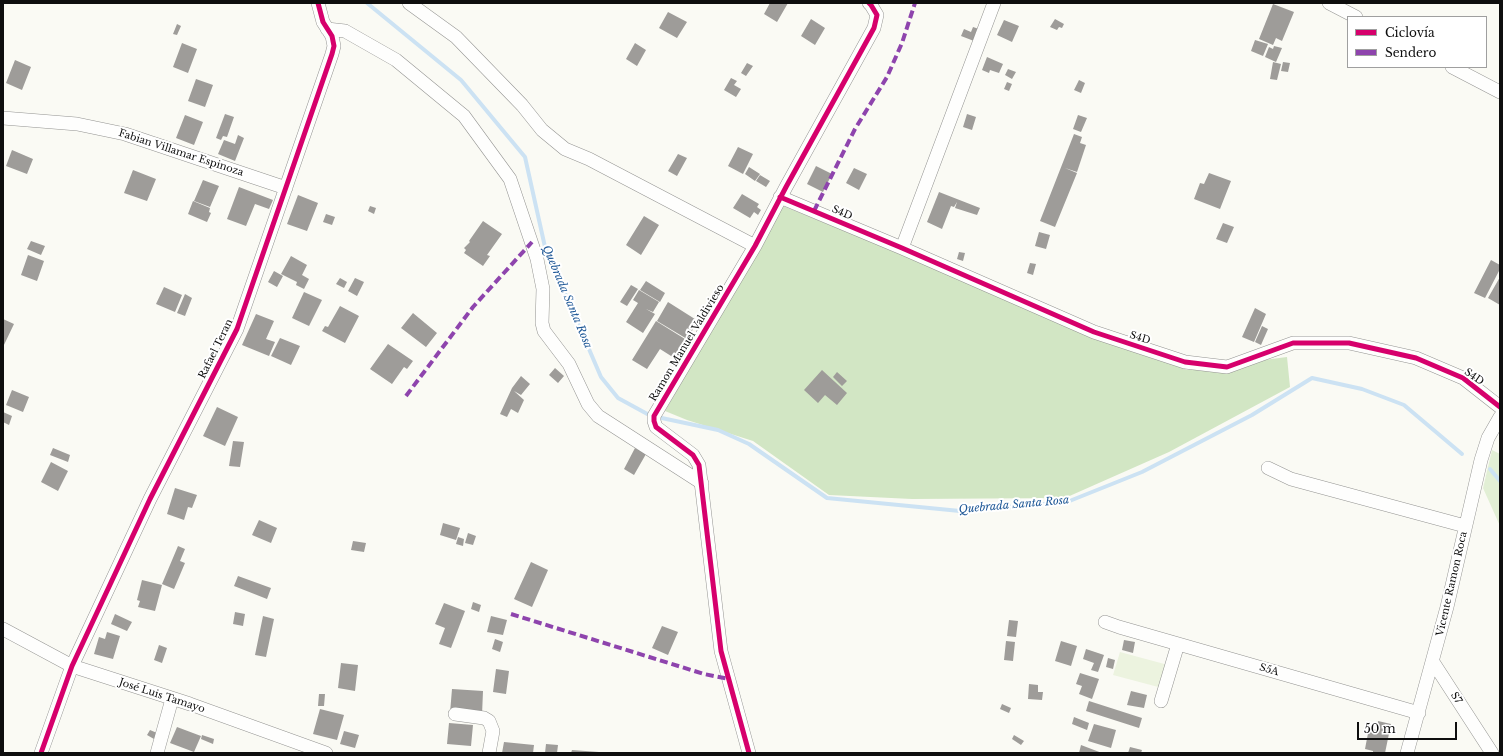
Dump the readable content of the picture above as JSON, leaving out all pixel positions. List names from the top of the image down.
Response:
{
  "streets": {
    "street": [
      "Fabian Villamar Espinoza",
      "S4D",
      "Ramon Manuel Valdivieso",
      "Rafael Teran",
      "Vicente Ramon Roca",
      "S5A",
      "José Luis Tamayo",
      "S7"
    ]
  },
  "crossings": [
    ["Fabian Villamar Espinoza", "Rafael Teran"],
    ["S4D", "Ramon Manuel Valdivieso"],
    ["Rafael Teran", "José Luis Tamayo"],
    ["Vicente Ramon Roca", "S5A"],
    ["Vicente Ramon Roca", "S7"]
  ],
  "water": ["Quebrada Santa Rosa"],
  "legend": ["Ciclovía", "Sendero"],
  "scale_bar": "50 m"
}
